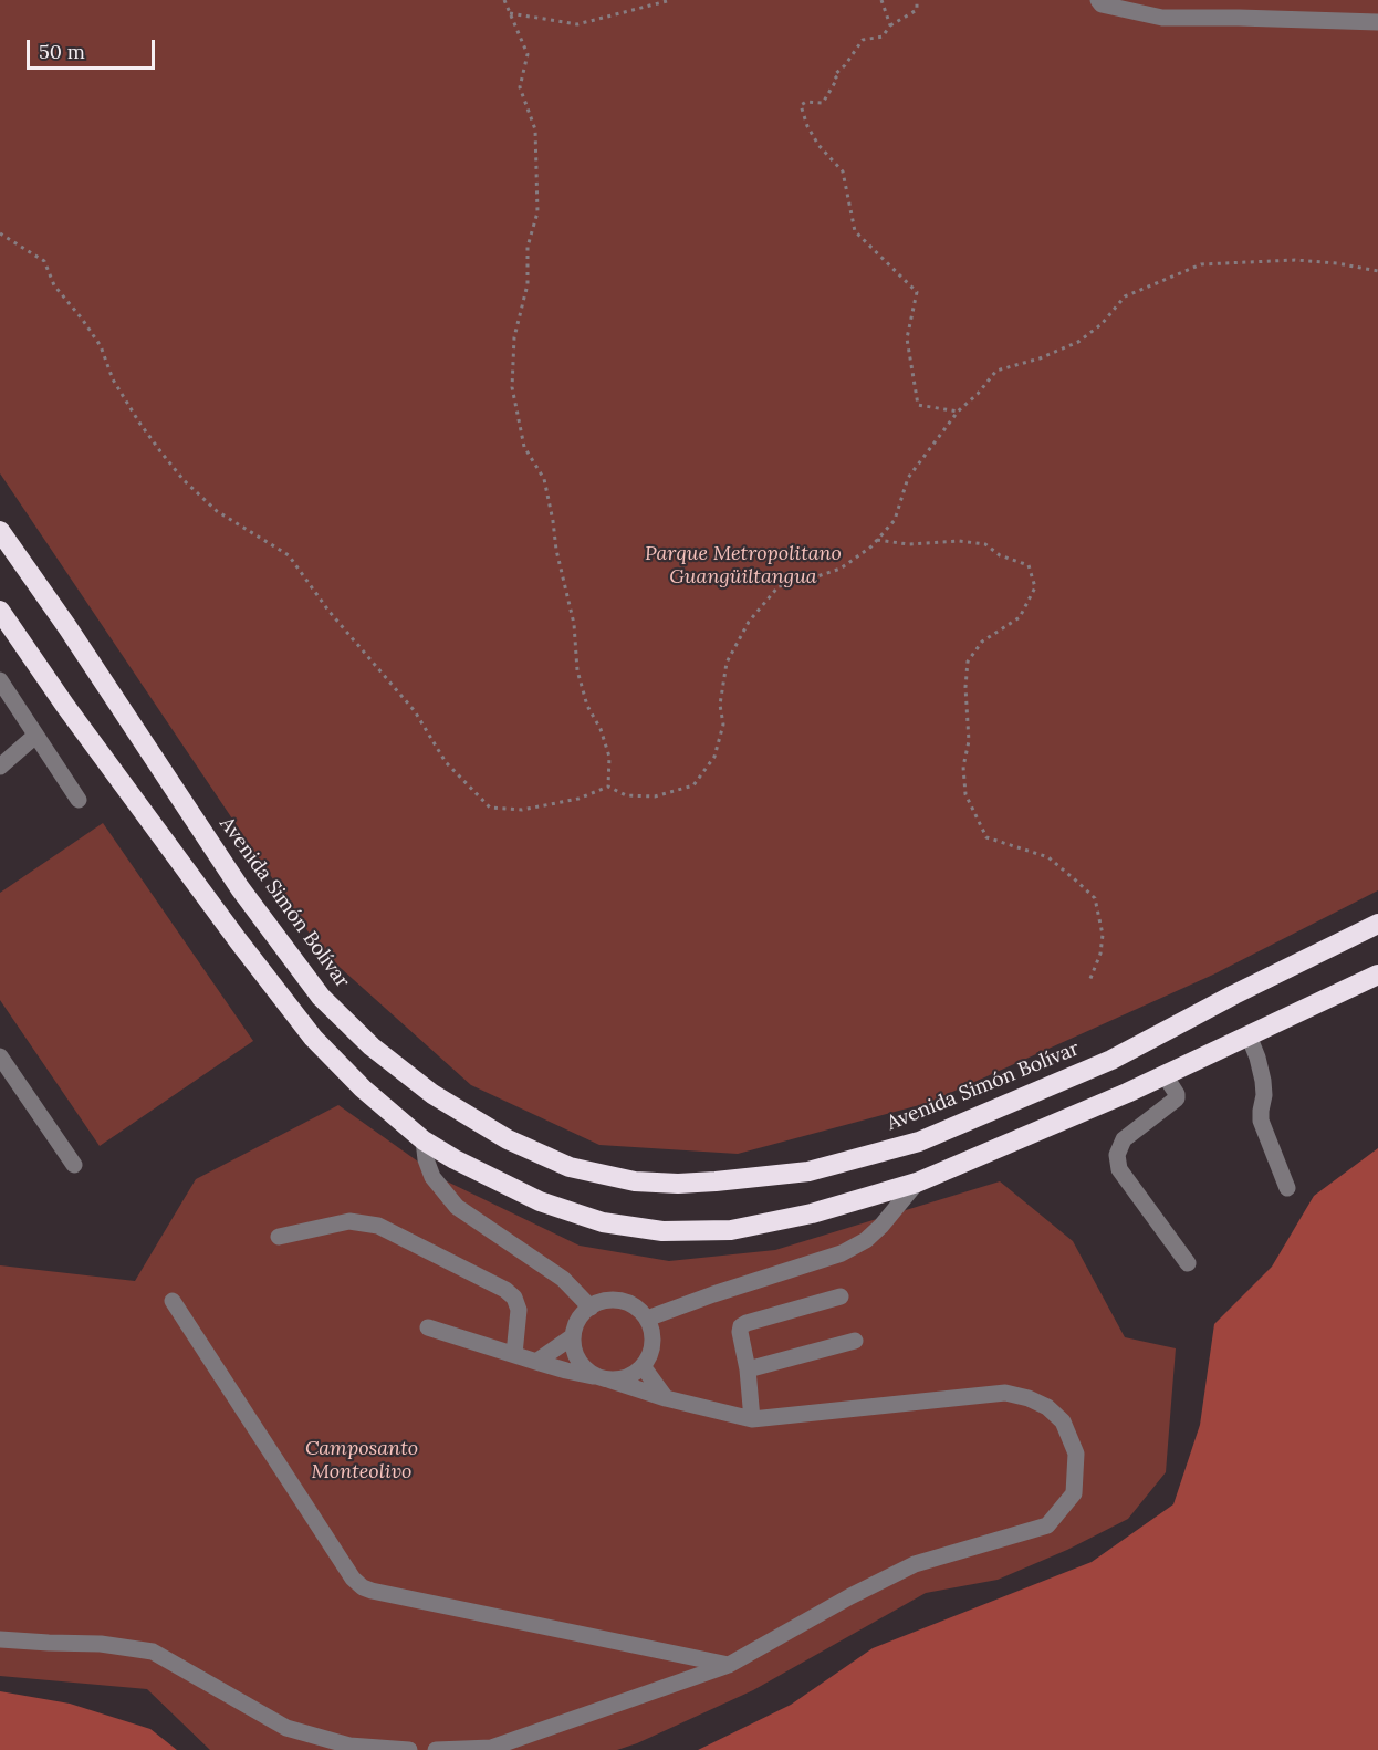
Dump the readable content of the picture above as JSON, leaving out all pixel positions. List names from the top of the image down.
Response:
{
  "streets": {
    "highway": ["Avenida Simón Bolívar"]
  },
  "parks": ["Parque Metropolitano Guangüiltangua", "Camposanto Monteolivo"],
  "scale_bar": "50 m"
}
